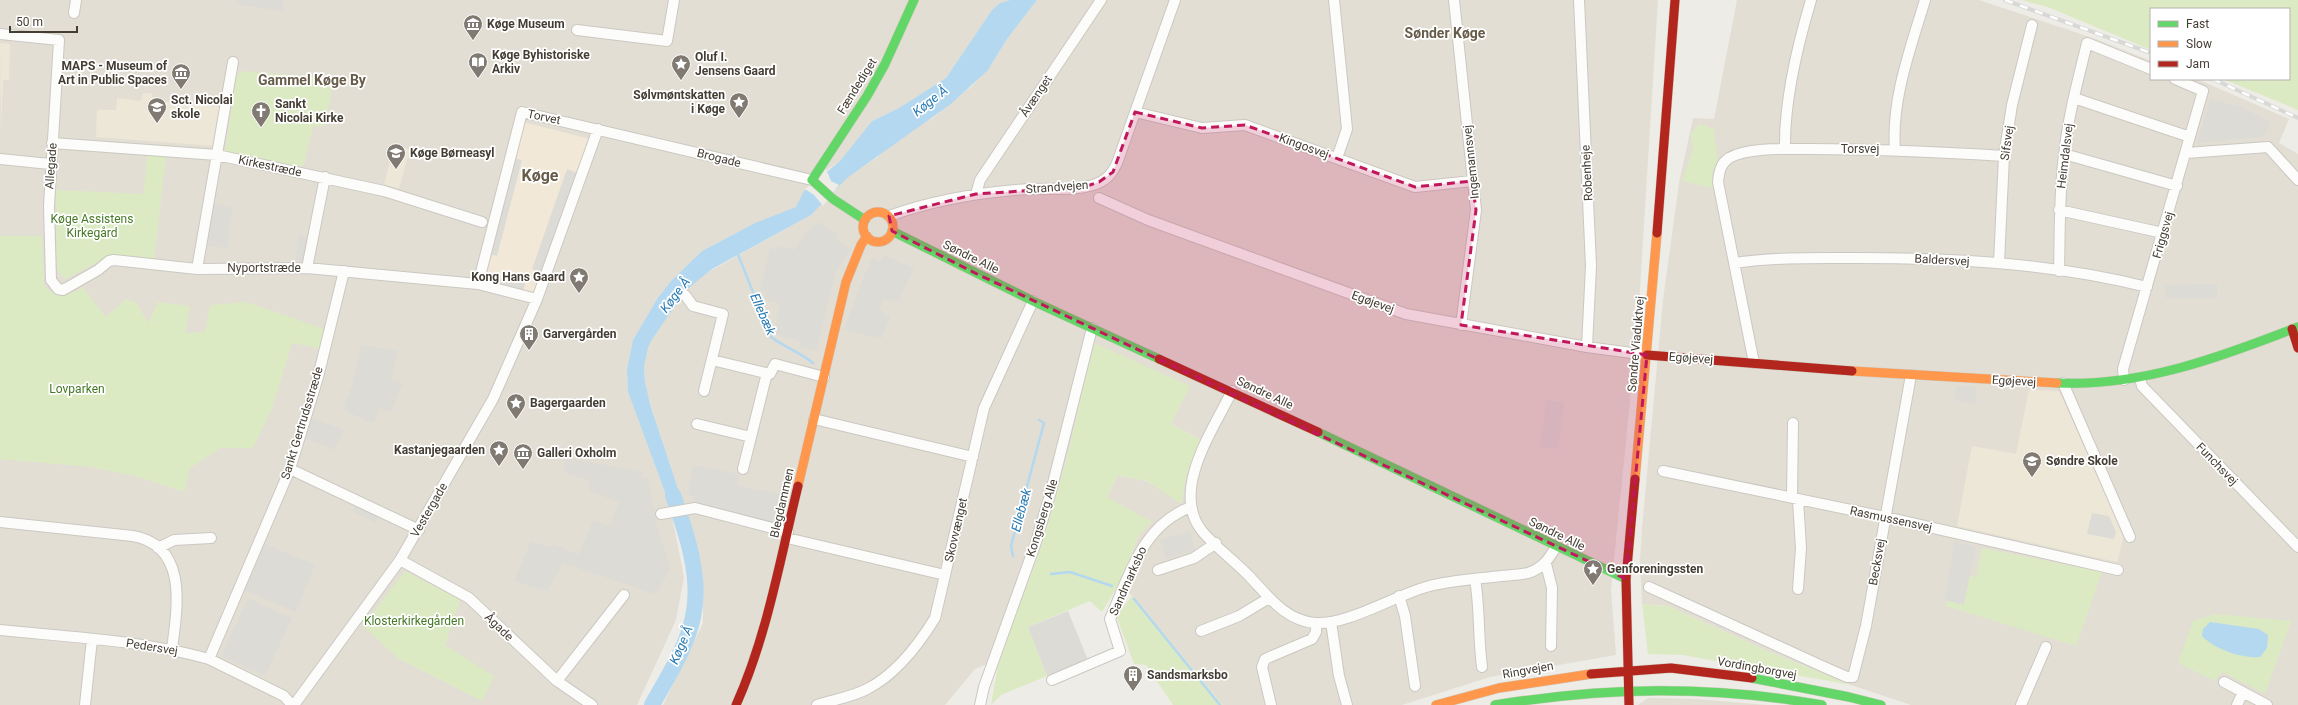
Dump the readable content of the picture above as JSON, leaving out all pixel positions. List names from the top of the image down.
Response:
{
  "streets": {
    "street": [
      "Fændediget",
      "Åvænget",
      "Torvet",
      "Sifsvej",
      "Kingosvej",
      "Torsvej",
      "Heimdalsvej",
      "Brogade",
      "Ingemannsvej",
      "Allegade",
      "Kirkestræde",
      "Robenheje",
      "Strandvejen",
      "Friggsvej",
      "Søndre Alle",
      "Baldersvej",
      "Nyportstræde",
      "Egøjevej",
      "Søndre Viaduktvej",
      "Sankt Gertrudsstræde",
      "Funchsvej",
      "Blegdammen",
      "Vestergade",
      "Kongsberg Alle",
      "Rasmussensvej",
      "Skovvænget",
      "Becksvej",
      "Sandmarksbo",
      "Ågade",
      "Pedersvej",
      "Vordingborgvej",
      "Ringvejen"
    ]
  },
  "crossings": [
    ["Fændediget", "Brogade"],
    ["Åvænget", "Strandvejen"],
    ["Torvet", "Brogade"],
    ["Torvet", "Nyportstræde"],
    ["Sifsvej", "Torsvej"],
    ["Sifsvej", "Baldersvej"],
    ["Kingosvej", "Ingemannsvej"],
    ["Kingosvej", "Strandvejen"],
    ["Torsvej", "Baldersvej"],
    ["Heimdalsvej", "Baldersvej"],
    ["Brogade", "Strandvejen"],
    ["Brogade", "Søndre Alle"],
    ["Brogade", "Blegdammen"],
    ["Ingemannsvej", "Egøjevej"],
    ["Allegade", "Kirkestræde"],
    ["Allegade", "Nyportstræde"],
    ["Robenheje", "Egøjevej"],
    ["Strandvejen", "Søndre Alle"],
    ["Strandvejen", "Blegdammen"],
    ["Friggsvej", "Baldersvej"],
    ["Friggsvej", "Egøjevej"],
    ["Søndre Alle", "Søndre Viaduktvej"],
    ["Søndre Alle", "Blegdammen"],
    ["Søndre Alle", "Kongsberg Alle"],
    ["Søndre Alle", "Skovvænget"],
    ["Nyportstræde", "Sankt Gertrudsstræde"],
    ["Egøjevej", "Søndre Viaduktvej"],
    ["Egøjevej", "Funchsvej"],
    ["Egøjevej", "Becksvej"],
    ["Søndre Viaduktvej", "Vordingborgvej"],
    ["Søndre Viaduktvej", "Ringvejen"],
    ["Sankt Gertrudsstræde", "Pedersvej"],
    ["Vestergade", "Ågade"],
    ["Vestergade", "Pedersvej"],
    ["Rasmussensvej", "Becksvej"],
    ["Vordingborgvej", "Ringvejen"]
  ],
  "districts": ["Sønder Køge", "Gammel Køge By", "Køge"],
  "water": ["Køge Å", "Ellebæk"],
  "parks": ["Køge Assistens Kirkegård", "Lovparken", "Klosterkirkegården"],
  "places": {
    "museum": ["Køge Museum", "MAPS - Museum of Art in Public Spaces", "Galleri Oxholm"],
    "library": ["Køge Byhistoriske Arkiv"],
    "place": [
      "Oluf I. Jensens Gaard",
      "Sølvmøntskatten i Køge",
      "Kong Hans Gaard",
      "Bagergaarden",
      "Kastanjegaarden",
      "Genforeningssten"
    ],
    "school or university": ["Sct. Nicolai skole", "Køge Børneasyl", "Søndre Skole"],
    "church": ["Sankt Nicolai Kirke"],
    "building": ["Garvergården", "Sandsmarksbo"]
  },
  "legend": ["Fast", "Slow", "Jam"],
  "scale_bar": "50 m"
}
